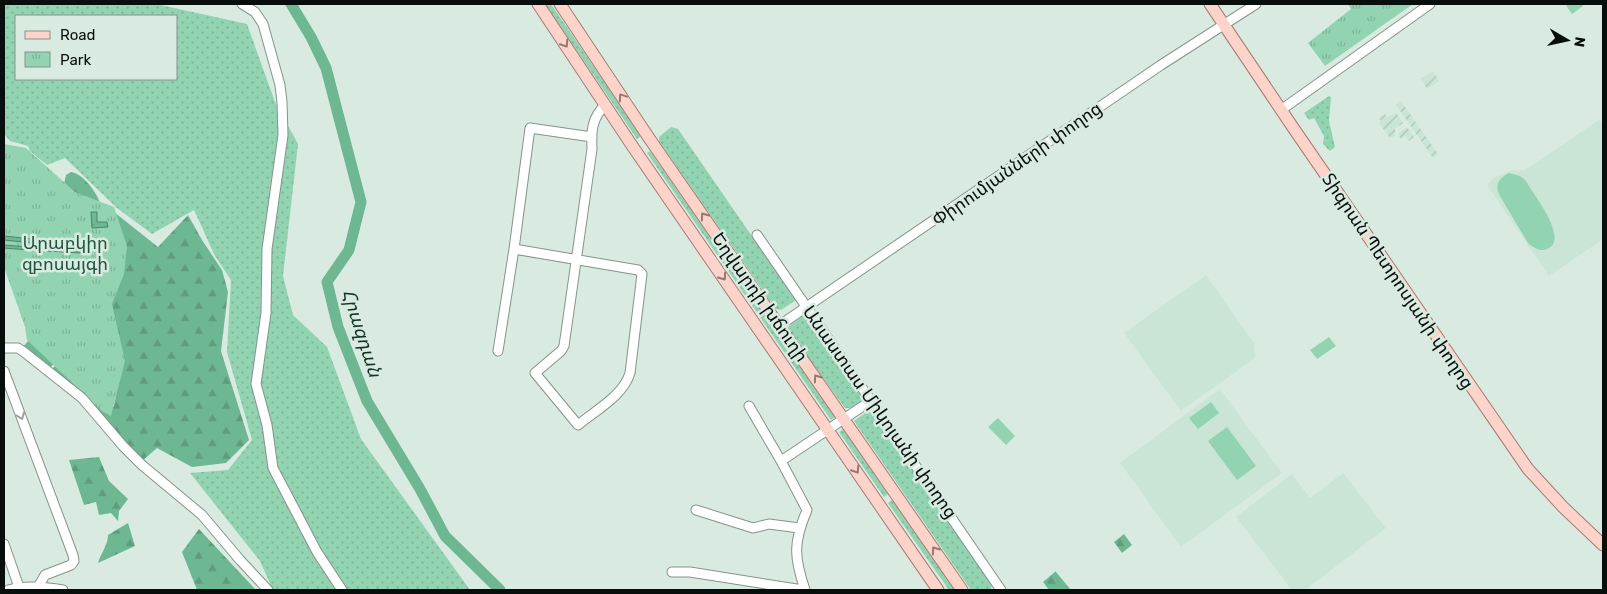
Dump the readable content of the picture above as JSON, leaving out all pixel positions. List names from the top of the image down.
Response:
{
  "streets": {
    "main road": ["Տիգրան Պետրոսյանի փողոց", "Եղվարդի խճուղի"],
    "street": ["Փիրումյանների փողոց", "Անաստաս Միկոյանի փողոց"]
  },
  "crossings": [
    ["Փիրումյանների փողոց", "Տիգրան Պետրոսյանի փողոց"],
    ["Փիրումյանների փողոց", "Եղվարդի խճուղի"],
    ["Փիրումյանների փողոց", "Անաստաս Միկոյանի փողոց"]
  ],
  "water": ["Հրազդան"],
  "parks": ["Արաբկիր զբոսայգի"],
  "legend": ["Road", "Park"],
  "north": "right"
}
